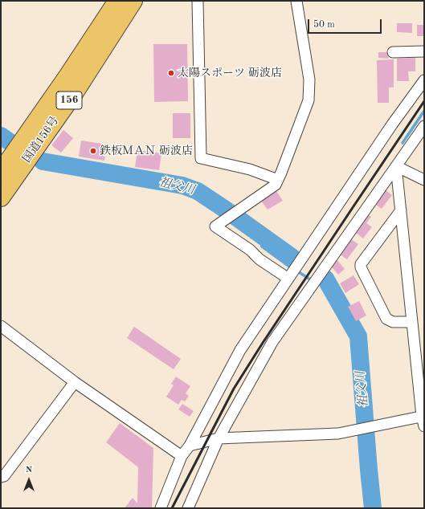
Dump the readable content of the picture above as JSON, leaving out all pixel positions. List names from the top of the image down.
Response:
{
  "streets": {
    "highway": ["156", "国道156号"]
  },
  "water": ["祖父川"],
  "places": ["太陽スポーツ 砺波店", "鉄板ＭＡＮ 砺波店"],
  "scale_bar": "50 m",
  "north": "top"
}
